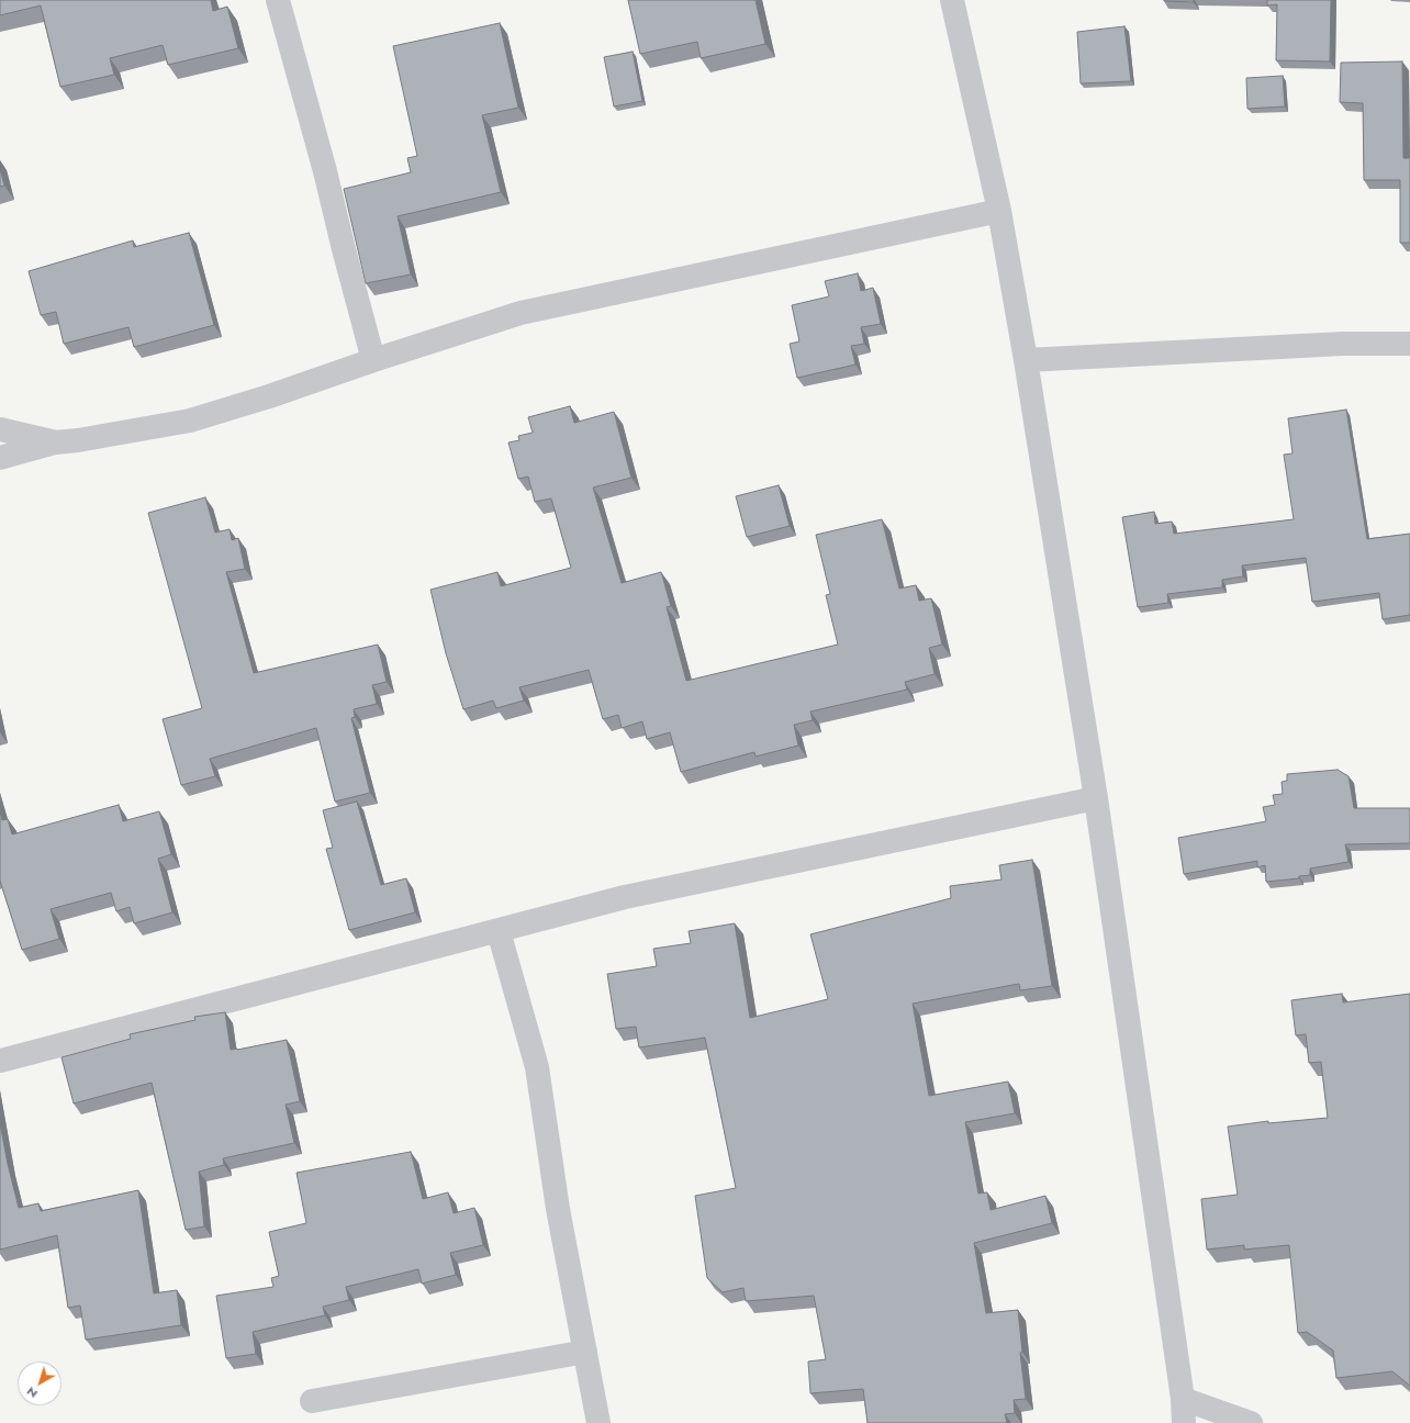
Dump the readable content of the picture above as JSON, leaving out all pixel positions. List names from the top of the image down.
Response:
{
  "north": "bottom left"
}
